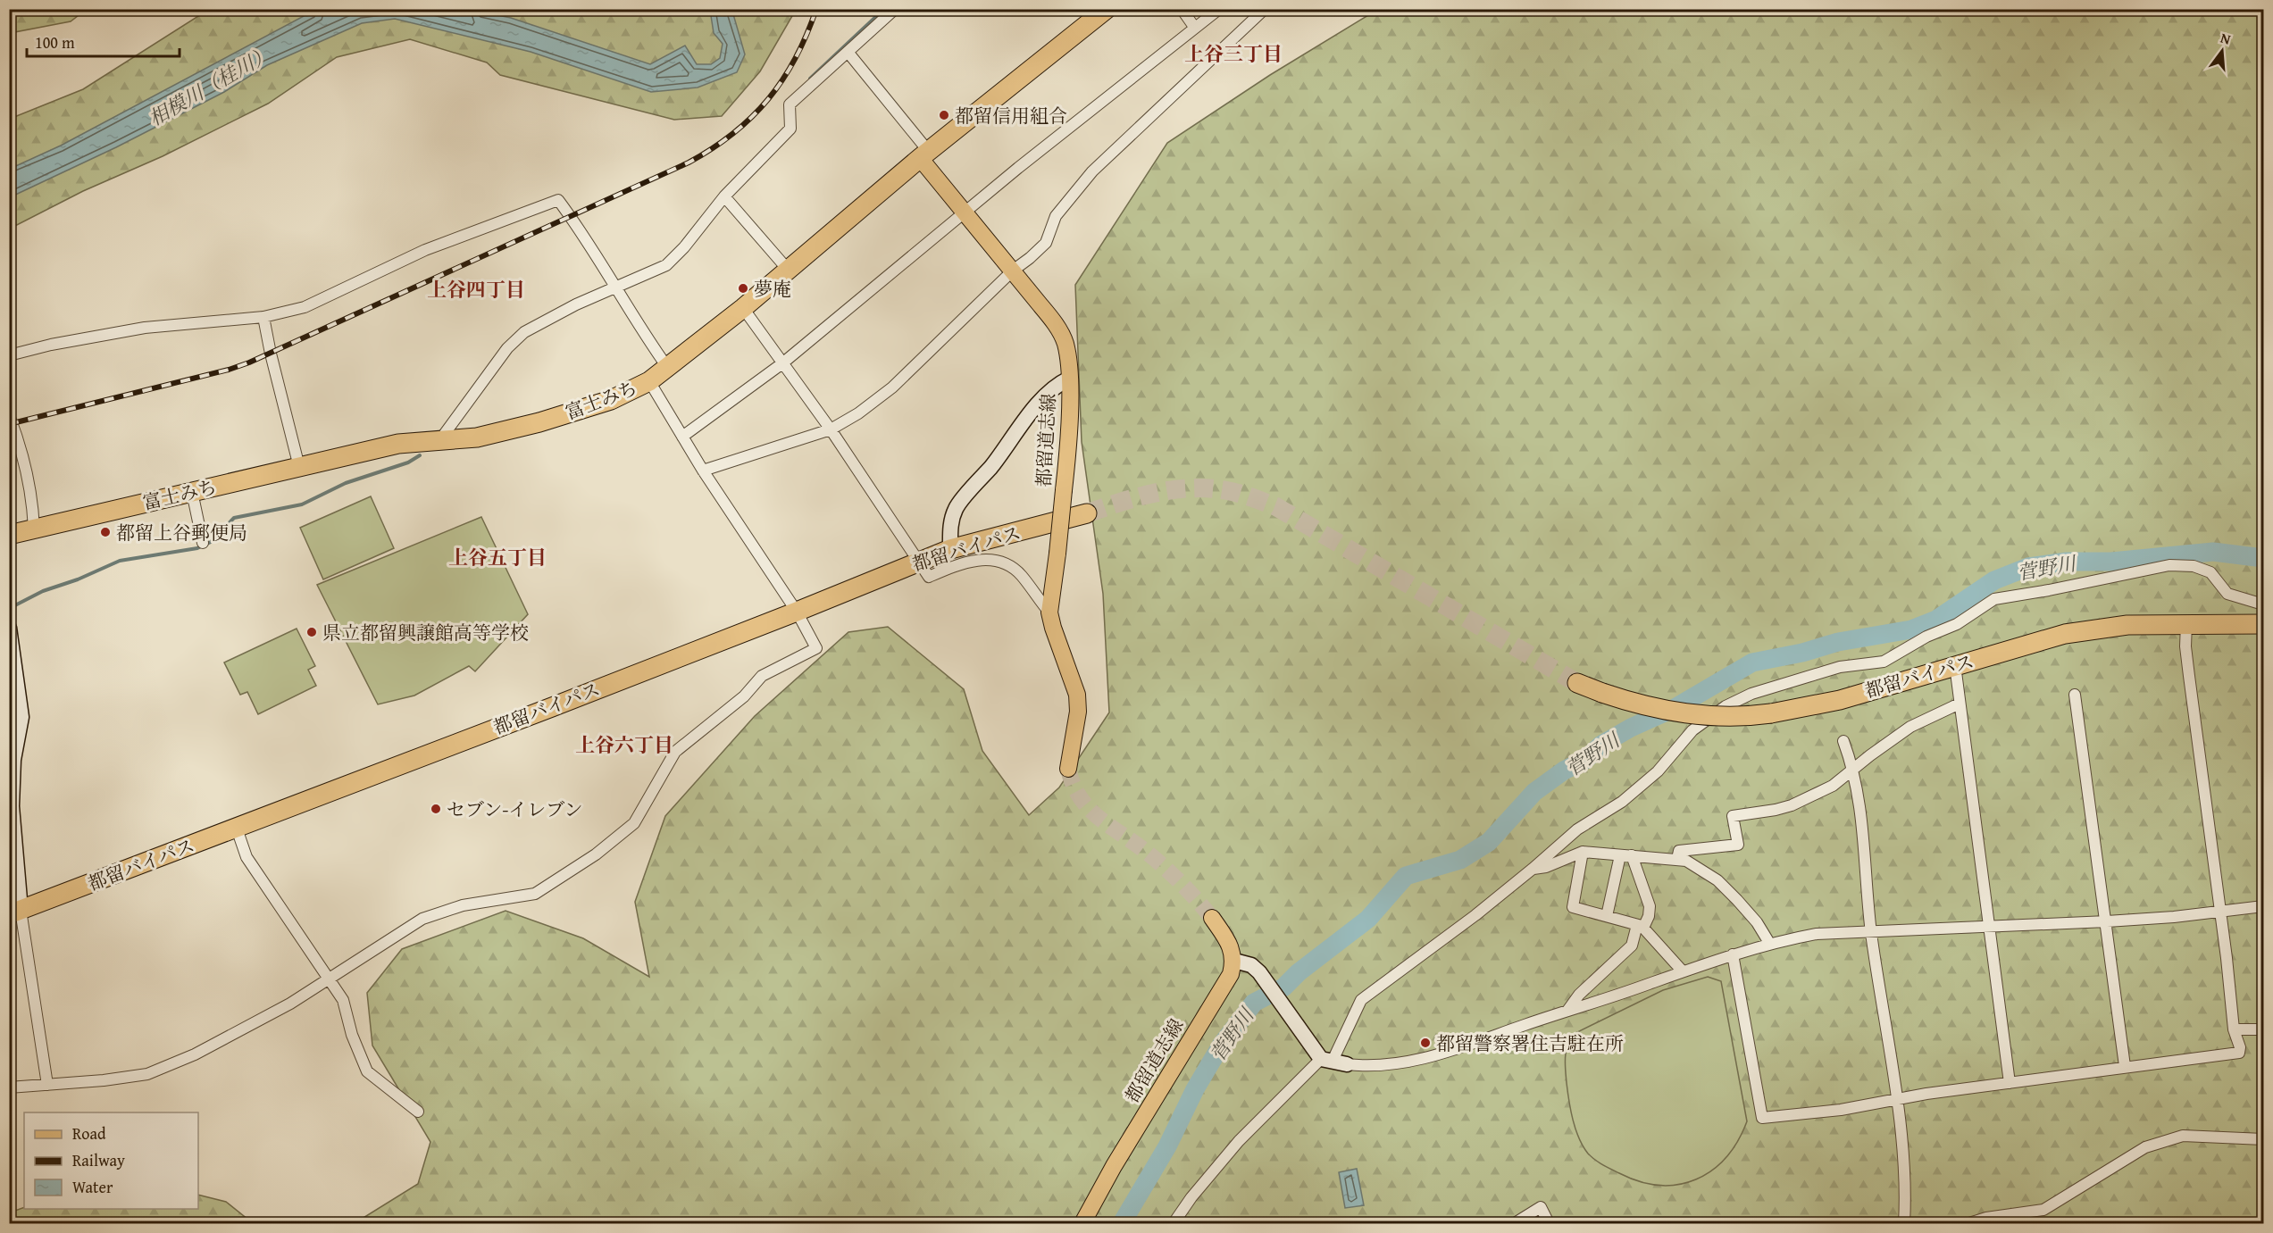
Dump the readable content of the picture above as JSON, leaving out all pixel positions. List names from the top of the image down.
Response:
{
  "streets": {
    "highway": ["富士みち", "都留バイパス"],
    "main road": ["都留道志線"]
  },
  "crossings": [
    ["富士みち", "都留道志線"]
  ],
  "districts": [
    "上谷三丁目",
    "上谷四丁目",
    "上谷五丁目",
    "上谷六丁目"
  ],
  "water": ["相模川（桂川）", "菅野川"],
  "places": [
    "都留信用組合",
    "夢庵",
    "都留上谷郵便局",
    "県立都留興譲館高等学校",
    "セブン-イレブン",
    "都留警察署住吉駐在所"
  ],
  "legend": ["Road", "Railway", "Water"],
  "scale_bar": "100 m",
  "north": "top"
}
